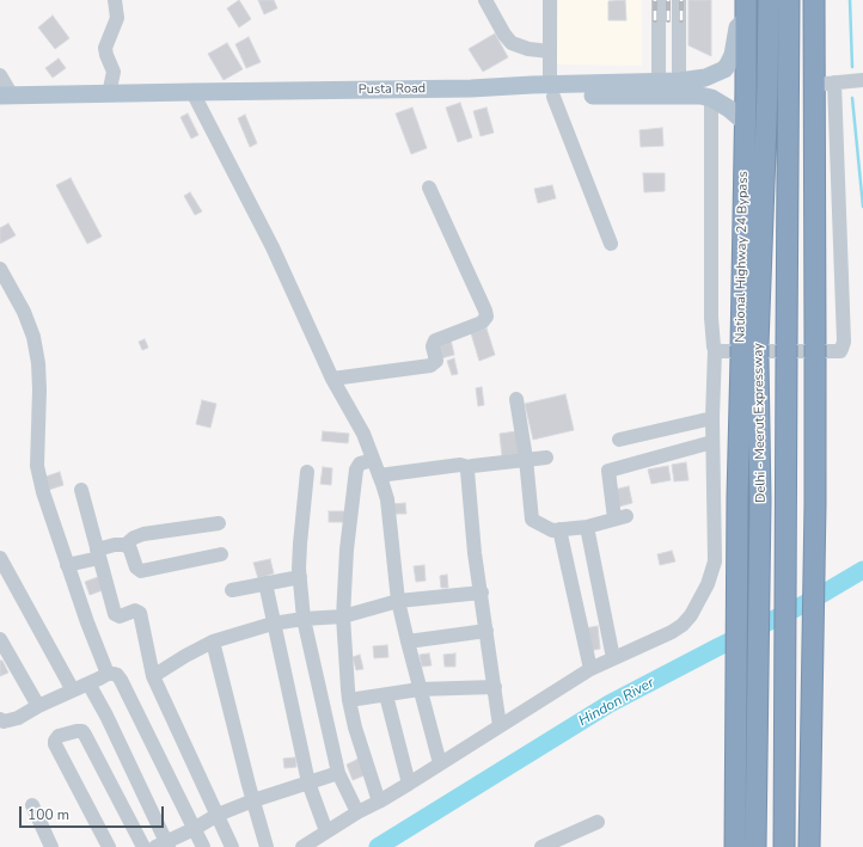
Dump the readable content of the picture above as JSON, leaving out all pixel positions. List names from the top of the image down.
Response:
{
  "streets": {
    "highway": ["National Highway 24 Bypass", "Delhi - Meerut Expressway"],
    "main road": ["Pusta Road"]
  },
  "crossings": [
    ["Pusta Road", "National Highway 24 Bypass"],
    ["National Highway 24 Bypass", "Delhi - Meerut Expressway"]
  ],
  "water": ["Hindon River"],
  "scale_bar": "100 m"
}
